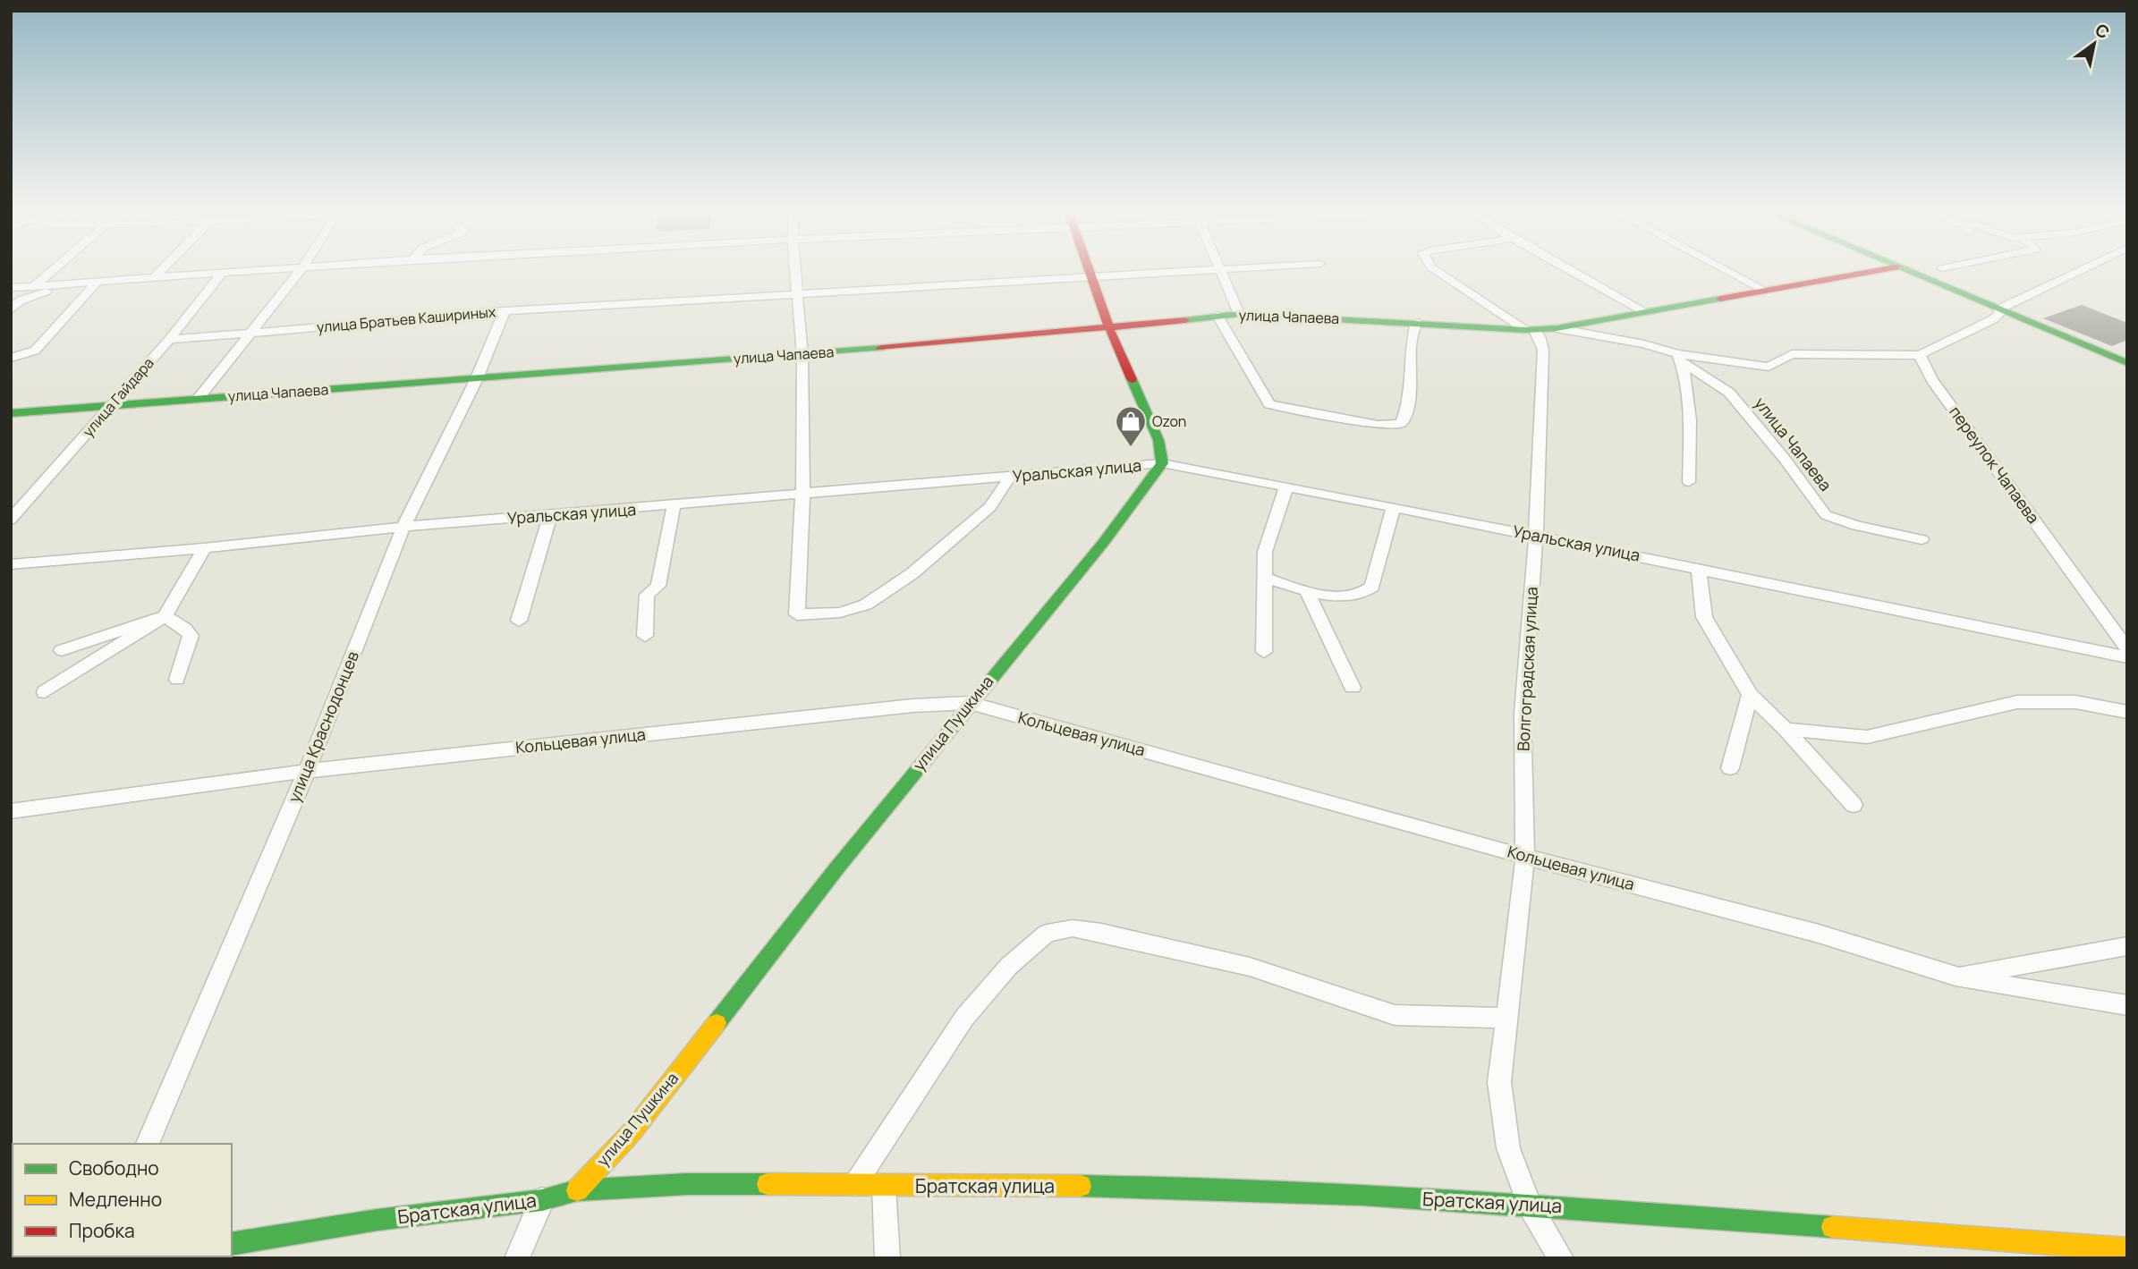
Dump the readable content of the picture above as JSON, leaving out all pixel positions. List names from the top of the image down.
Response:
{
  "streets": {
    "street": [
      "улица Чапаева",
      "улица Братьев Кашириных",
      "улица Гайдара",
      "переулок Чапаева",
      "Уральская улица",
      "Волгоградская улица",
      "улица Пушкина",
      "улица Краснодонцев",
      "Кольцевая улица",
      "Братская улица"
    ]
  },
  "crossings": [
    ["улица Чапаева", "улица Гайдара"],
    ["улица Чапаева", "переулок Чапаева"],
    ["улица Чапаева", "Волгоградская улица"],
    ["улица Чапаева", "улица Краснодонцев"],
    ["улица Братьев Кашириных", "улица Гайдара"],
    ["улица Братьев Кашириных", "улица Краснодонцев"],
    ["Уральская улица", "Волгоградская улица"],
    ["Уральская улица", "улица Пушкина"],
    ["Уральская улица", "улица Краснодонцев"],
    ["Волгоградская улица", "Кольцевая улица"],
    ["Волгоградская улица", "Братская улица"],
    ["улица Пушкина", "Кольцевая улица"],
    ["улица Пушкина", "Братская улица"],
    ["улица Краснодонцев", "Кольцевая улица"]
  ],
  "places": {
    "shop": ["Ozon"]
  },
  "legend": ["Свободно", "Медленно", "Пробка"],
  "north": "top right"
}
